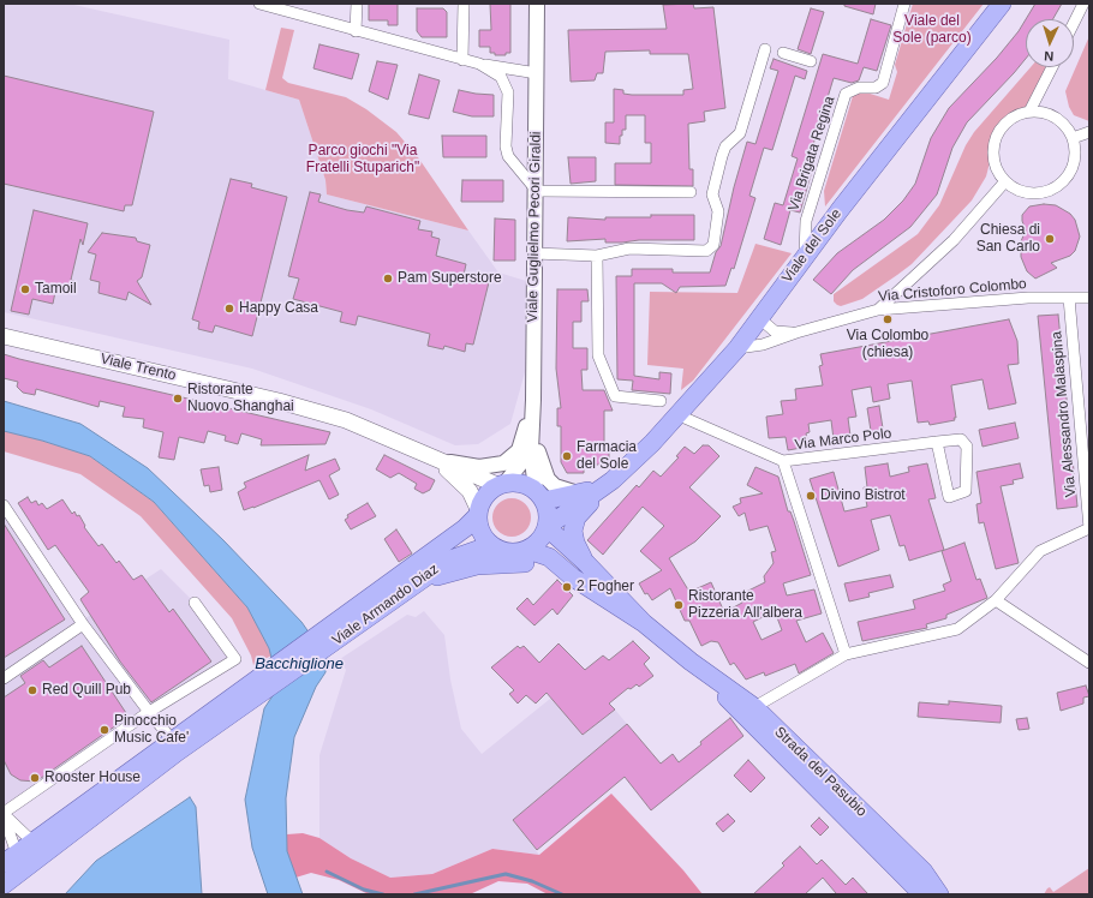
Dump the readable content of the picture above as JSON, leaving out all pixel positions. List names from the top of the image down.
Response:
{
  "streets": {
    "main road": [
      "Viale del Sole",
      "Viale Trento",
      "Viale Armando Diaz",
      "Strada del Pasubio"
    ],
    "street": [
      "Via Brigata Regina",
      "Viale Guglielmo Pecori Giraldi",
      "Via Cristoforo Colombo",
      "Via Alessandro Malaspina",
      "Via Marco Polo"
    ]
  },
  "crossings": [
    ["Via Brigata Regina", "Viale del Sole"],
    ["Viale Guglielmo Pecori Giraldi", "Viale del Sole"],
    ["Viale Guglielmo Pecori Giraldi", "Viale Trento"],
    ["Viale Guglielmo Pecori Giraldi", "Viale Armando Diaz"],
    ["Viale Guglielmo Pecori Giraldi", "Strada del Pasubio"],
    ["Viale del Sole", "Via Cristoforo Colombo"],
    ["Viale del Sole", "Viale Trento"],
    ["Viale del Sole", "Via Marco Polo"],
    ["Viale del Sole", "Viale Armando Diaz"],
    ["Viale del Sole", "Strada del Pasubio"],
    ["Via Cristoforo Colombo", "Via Alessandro Malaspina"],
    ["Viale Trento", "Viale Armando Diaz"],
    ["Viale Trento", "Strada del Pasubio"],
    ["Viale Armando Diaz", "Strada del Pasubio"]
  ],
  "water": ["Bacchiglione"],
  "parks": ["Viale del Sole (parco)", "Parco giochi \"Via Fratelli Stuparich\""],
  "places": [
    "Chiesa di San Carlo",
    "Pam Superstore",
    "Tamoil",
    "Happy Casa",
    "Via Colombo (chiesa)",
    "Ristorante Nuovo Shanghai",
    "Farmacia del Sole",
    "Divino Bistrot",
    "2 Fogher",
    "Ristorante Pizzeria All'albera",
    "Red Quill Pub",
    "Pinocchio Music Cafe'",
    "Rooster House"
  ],
  "north": "bottom"
}
